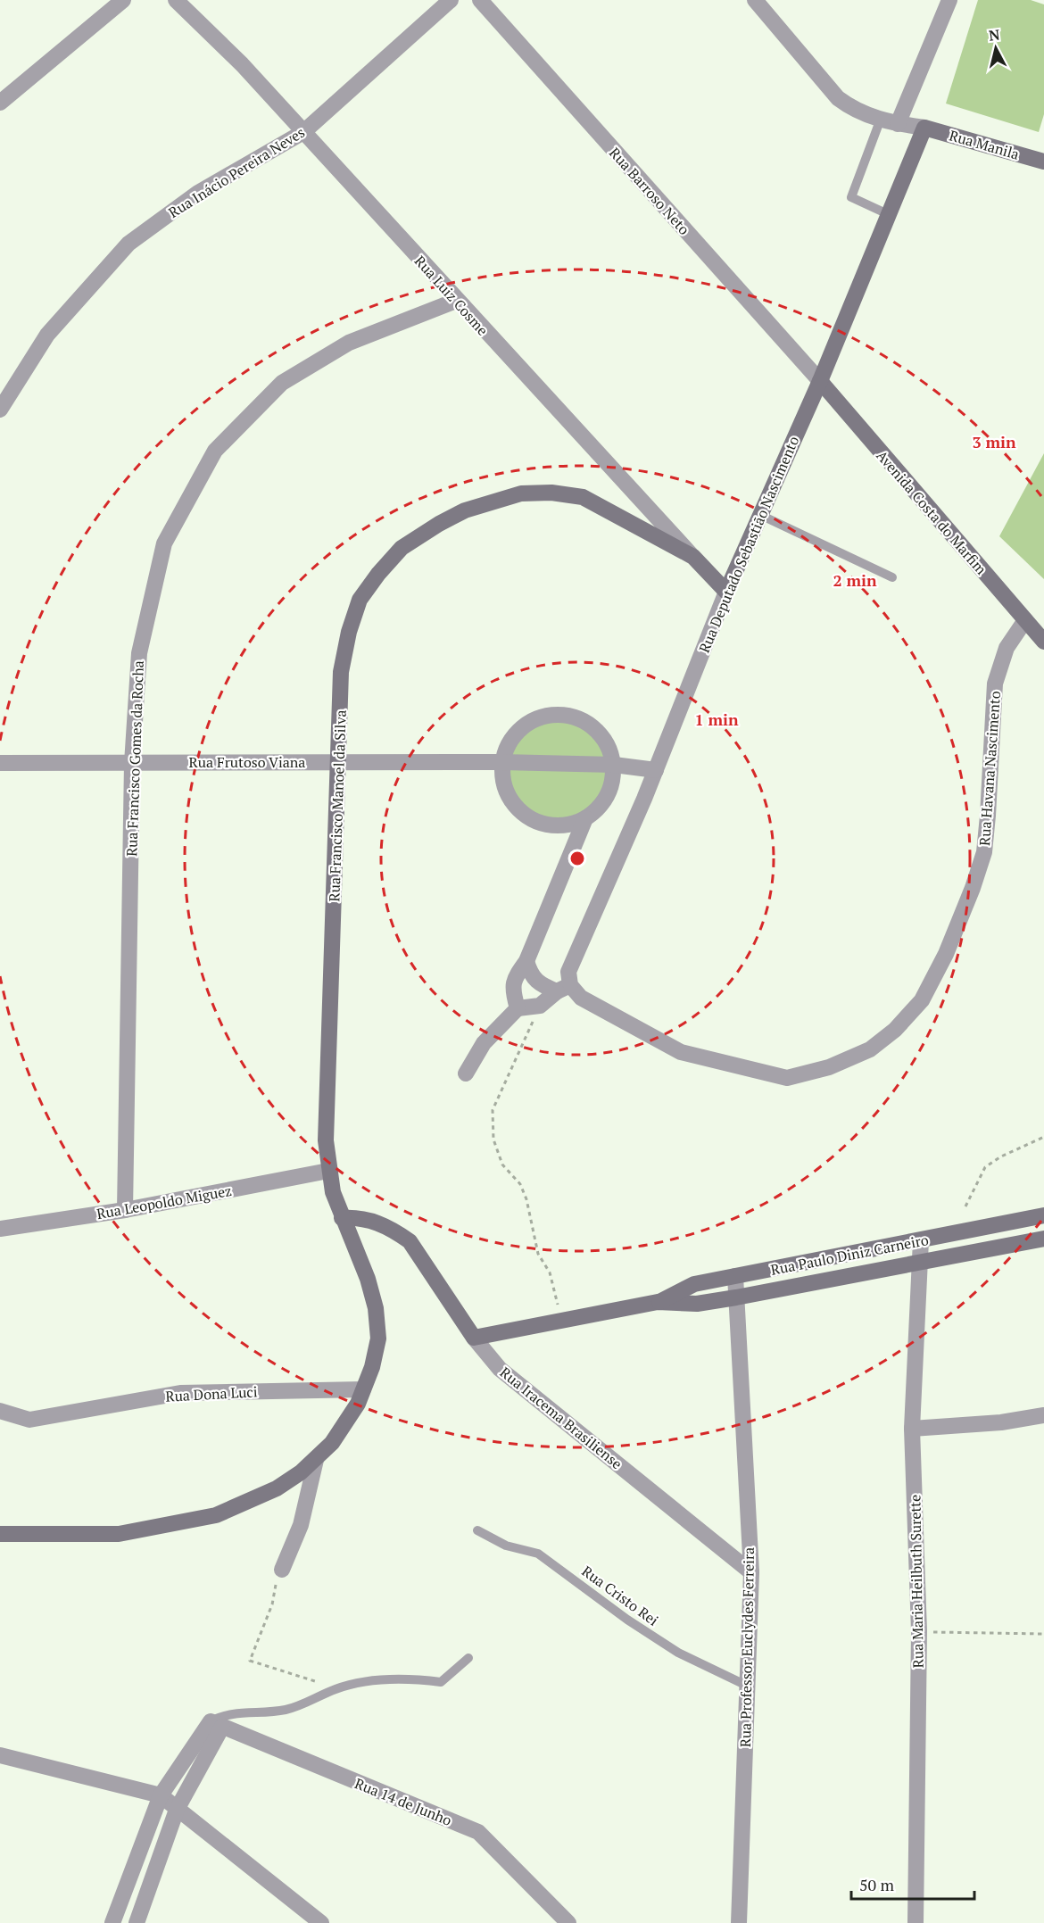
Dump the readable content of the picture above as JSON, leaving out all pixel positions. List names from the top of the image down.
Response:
{
  "streets": {
    "street": [
      "Rua Manila",
      "Rua Inácio Pereira Neves",
      "Rua Barroso Neto",
      "Rua Luiz Cosme",
      "Avenida Costa do Marfim",
      "Rua Deputado Sebastião Nascimento",
      "Rua Francisco Gomes da Rocha",
      "Rua Frutoso Viana",
      "Rua Havana Nascimento",
      "Rua Francisco Manoel da Silva",
      "Rua Leopoldo Miguez",
      "Rua Paulo Diniz Carneiro",
      "Rua Dona Luci",
      "Rua Iracema Brasiliense",
      "Rua Maria Heilbuth Surette",
      "Rua Professor Euclydes Ferreira",
      "Rua 14 de Junho"
    ],
    "lane": ["Rua Cristo Rei"]
  },
  "crossings": [
    ["Rua Manila", "Rua Deputado Sebastião Nascimento"],
    ["Rua Inácio Pereira Neves", "Rua Luiz Cosme"],
    ["Rua Barroso Neto", "Avenida Costa do Marfim"],
    ["Rua Barroso Neto", "Rua Deputado Sebastião Nascimento"],
    ["Rua Luiz Cosme", "Rua Deputado Sebastião Nascimento"],
    ["Rua Luiz Cosme", "Rua Francisco Gomes da Rocha"],
    ["Rua Luiz Cosme", "Rua Francisco Manoel da Silva"],
    ["Avenida Costa do Marfim", "Rua Deputado Sebastião Nascimento"],
    ["Avenida Costa do Marfim", "Rua Havana Nascimento"],
    ["Rua Deputado Sebastião Nascimento", "Rua Frutoso Viana"],
    ["Rua Deputado Sebastião Nascimento", "Rua Havana Nascimento"],
    ["Rua Francisco Gomes da Rocha", "Rua Frutoso Viana"],
    ["Rua Francisco Gomes da Rocha", "Rua Leopoldo Miguez"],
    ["Rua Frutoso Viana", "Rua Francisco Manoel da Silva"],
    ["Rua Francisco Manoel da Silva", "Rua Leopoldo Miguez"],
    ["Rua Francisco Manoel da Silva", "Rua Dona Luci"],
    ["Rua Francisco Manoel da Silva", "Rua Iracema Brasiliense"],
    ["Rua Paulo Diniz Carneiro", "Rua Iracema Brasiliense"],
    ["Rua Paulo Diniz Carneiro", "Rua Maria Heilbuth Surette"],
    ["Rua Paulo Diniz Carneiro", "Rua Professor Euclydes Ferreira"],
    ["Rua Iracema Brasiliense", "Rua Professor Euclydes Ferreira"],
    ["Rua Cristo Rei", "Rua Professor Euclydes Ferreira"]
  ],
  "scale_bar": "50 m",
  "north": "top",
  "rings": ["3 min", "2 min", "1 min"]
}
